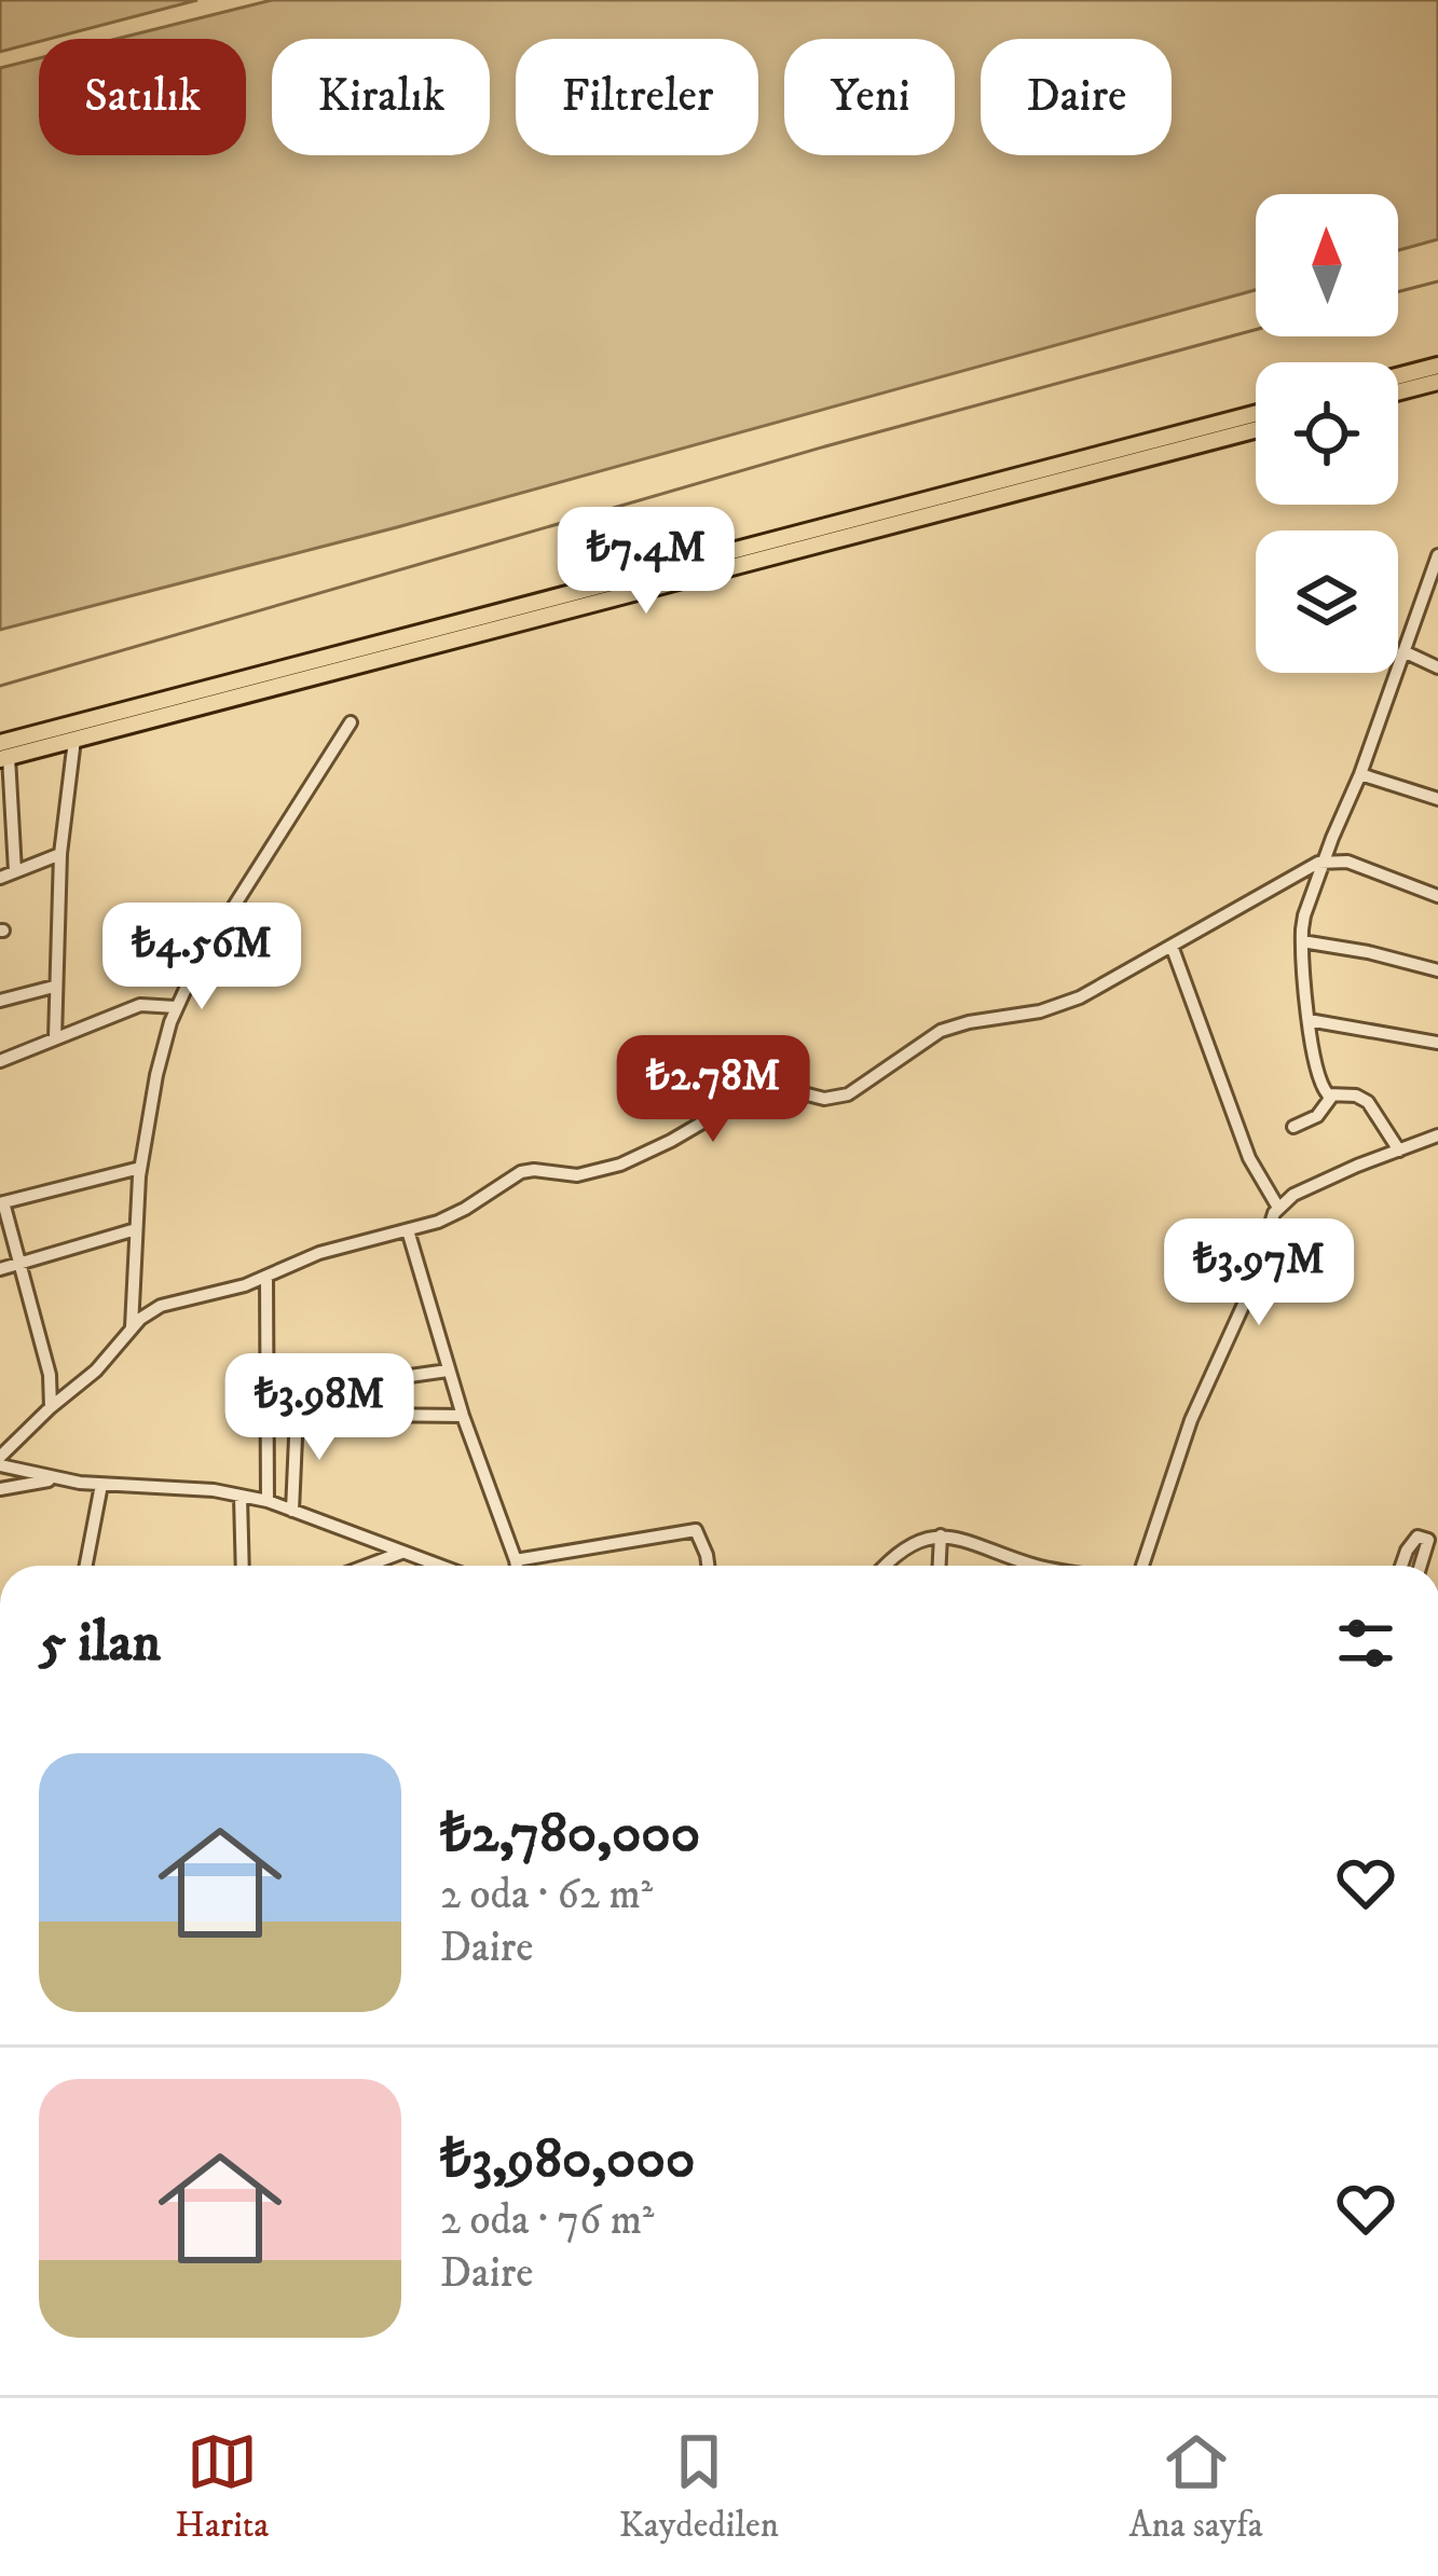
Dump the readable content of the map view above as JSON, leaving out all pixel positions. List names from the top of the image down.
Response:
{
  "north": "top",
  "page": {
    "chip": [
      "Satılık",
      "Kiralık",
      "Filtreler",
      "Yeni",
      "Daire"
    ],
    "price": [
      "₺7.4M",
      "₺4.56M",
      "₺2.78M",
      "₺3.97M",
      "₺3.98M"
    ],
    "heading": "5 ilan",
    "list": [
      {
        "name": "₺2,780,000",
        "note": "2 oda · 62 m² · Daire"
      },
      {
        "name": "₺3,980,000",
        "note": "2 oda · 76 m² · Daire"
      }
    ],
    "tabs": ["Harita", "Kaydedilen", "Ana sayfa"]
  }
}
